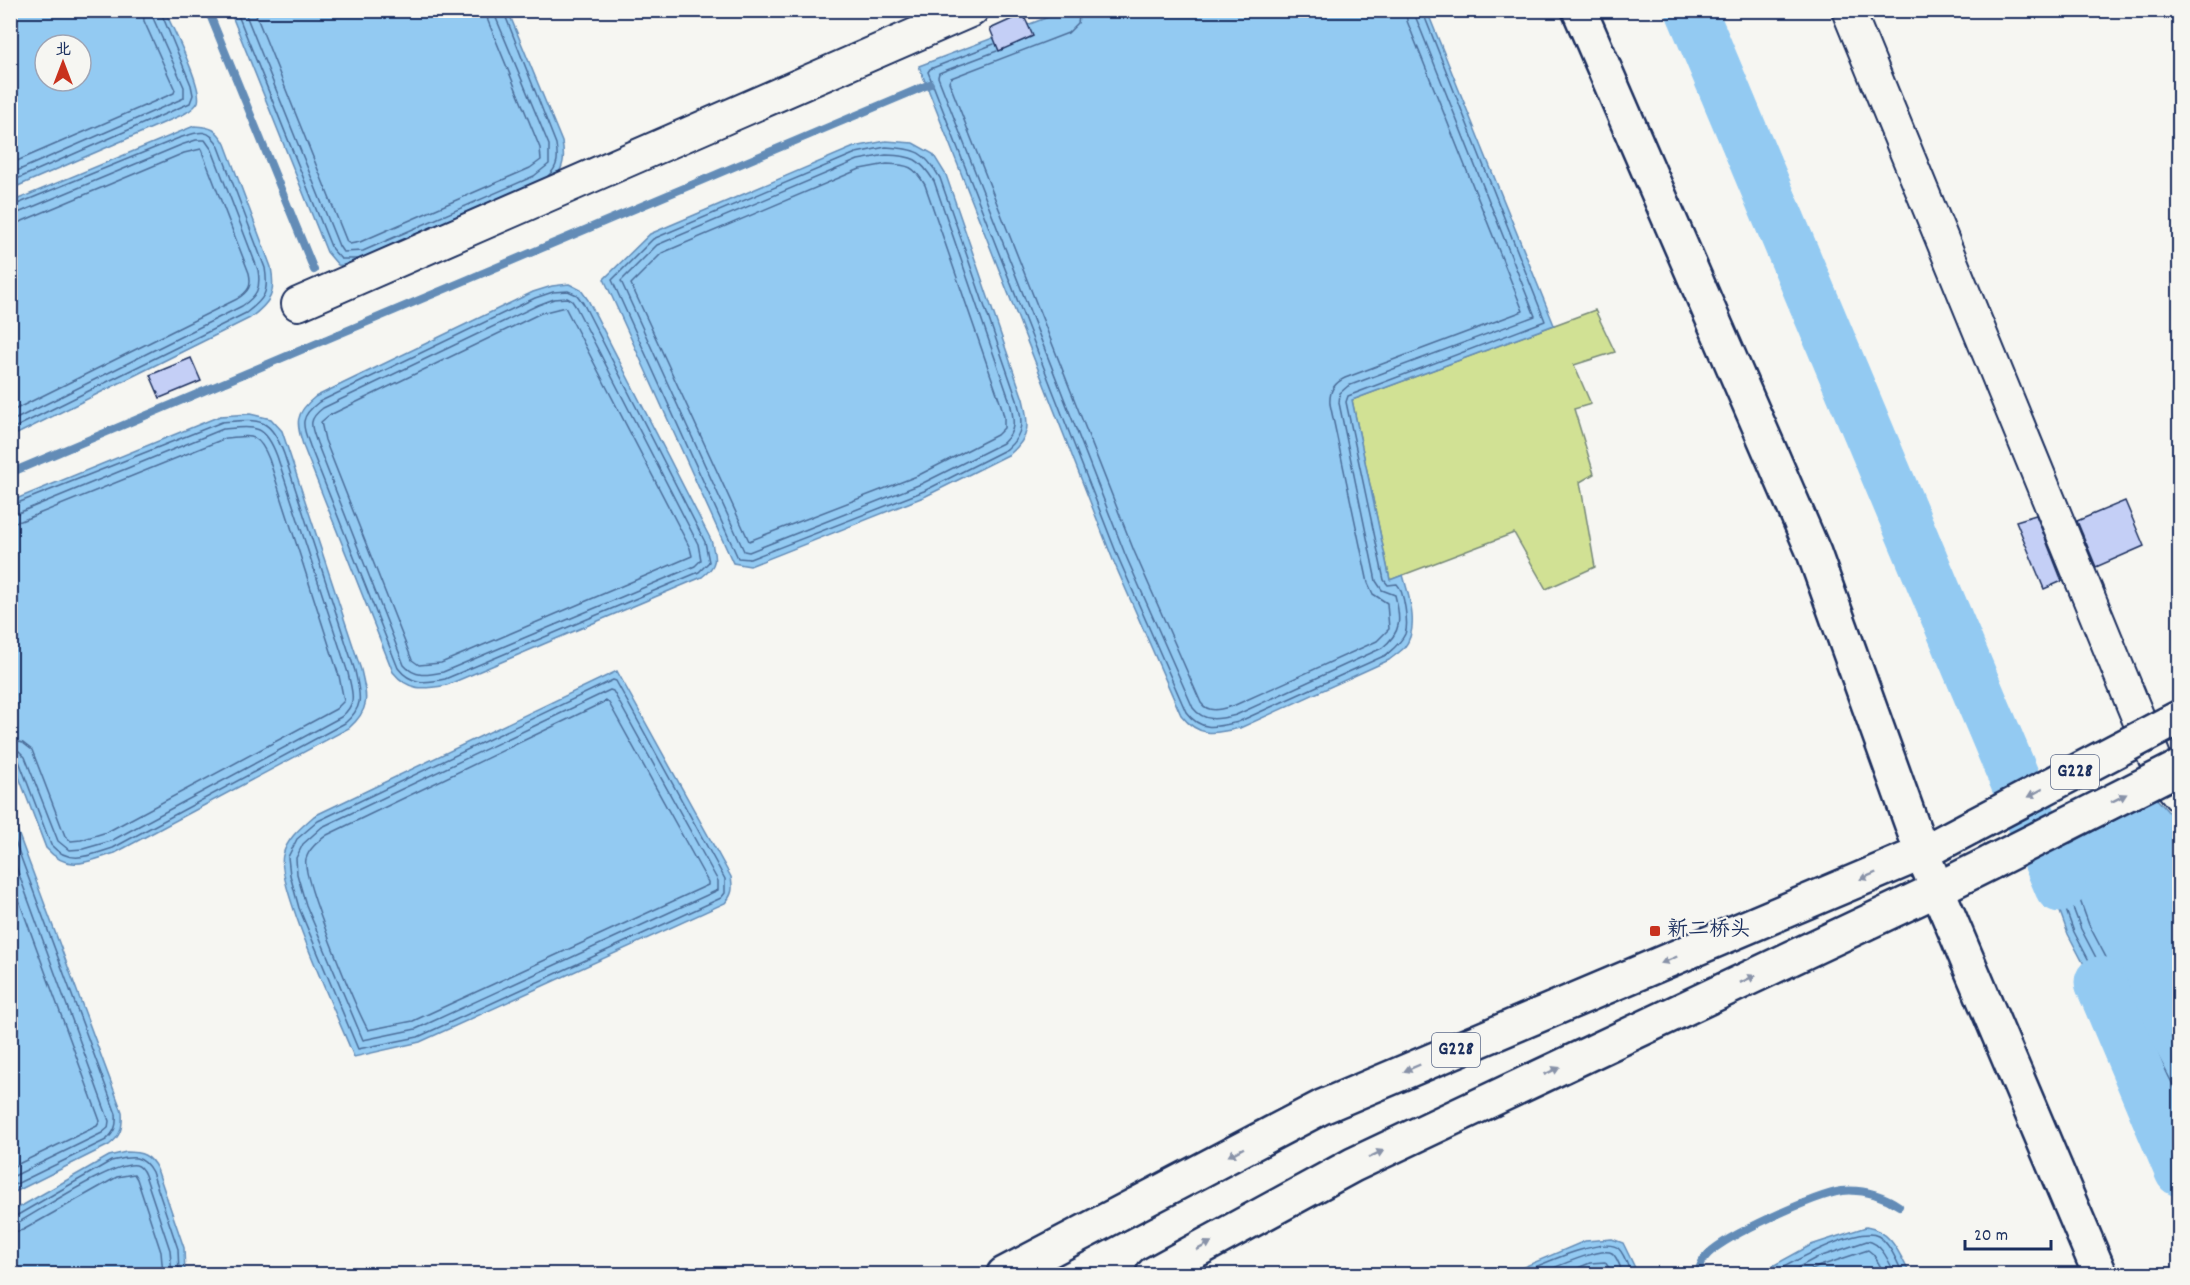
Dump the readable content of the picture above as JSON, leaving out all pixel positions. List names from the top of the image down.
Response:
{
  "streets": {
    "main road": ["G228"]
  },
  "places": {
    "transit": ["新二桥头"]
  },
  "scale_bar": "20 m",
  "north": "top"
}
